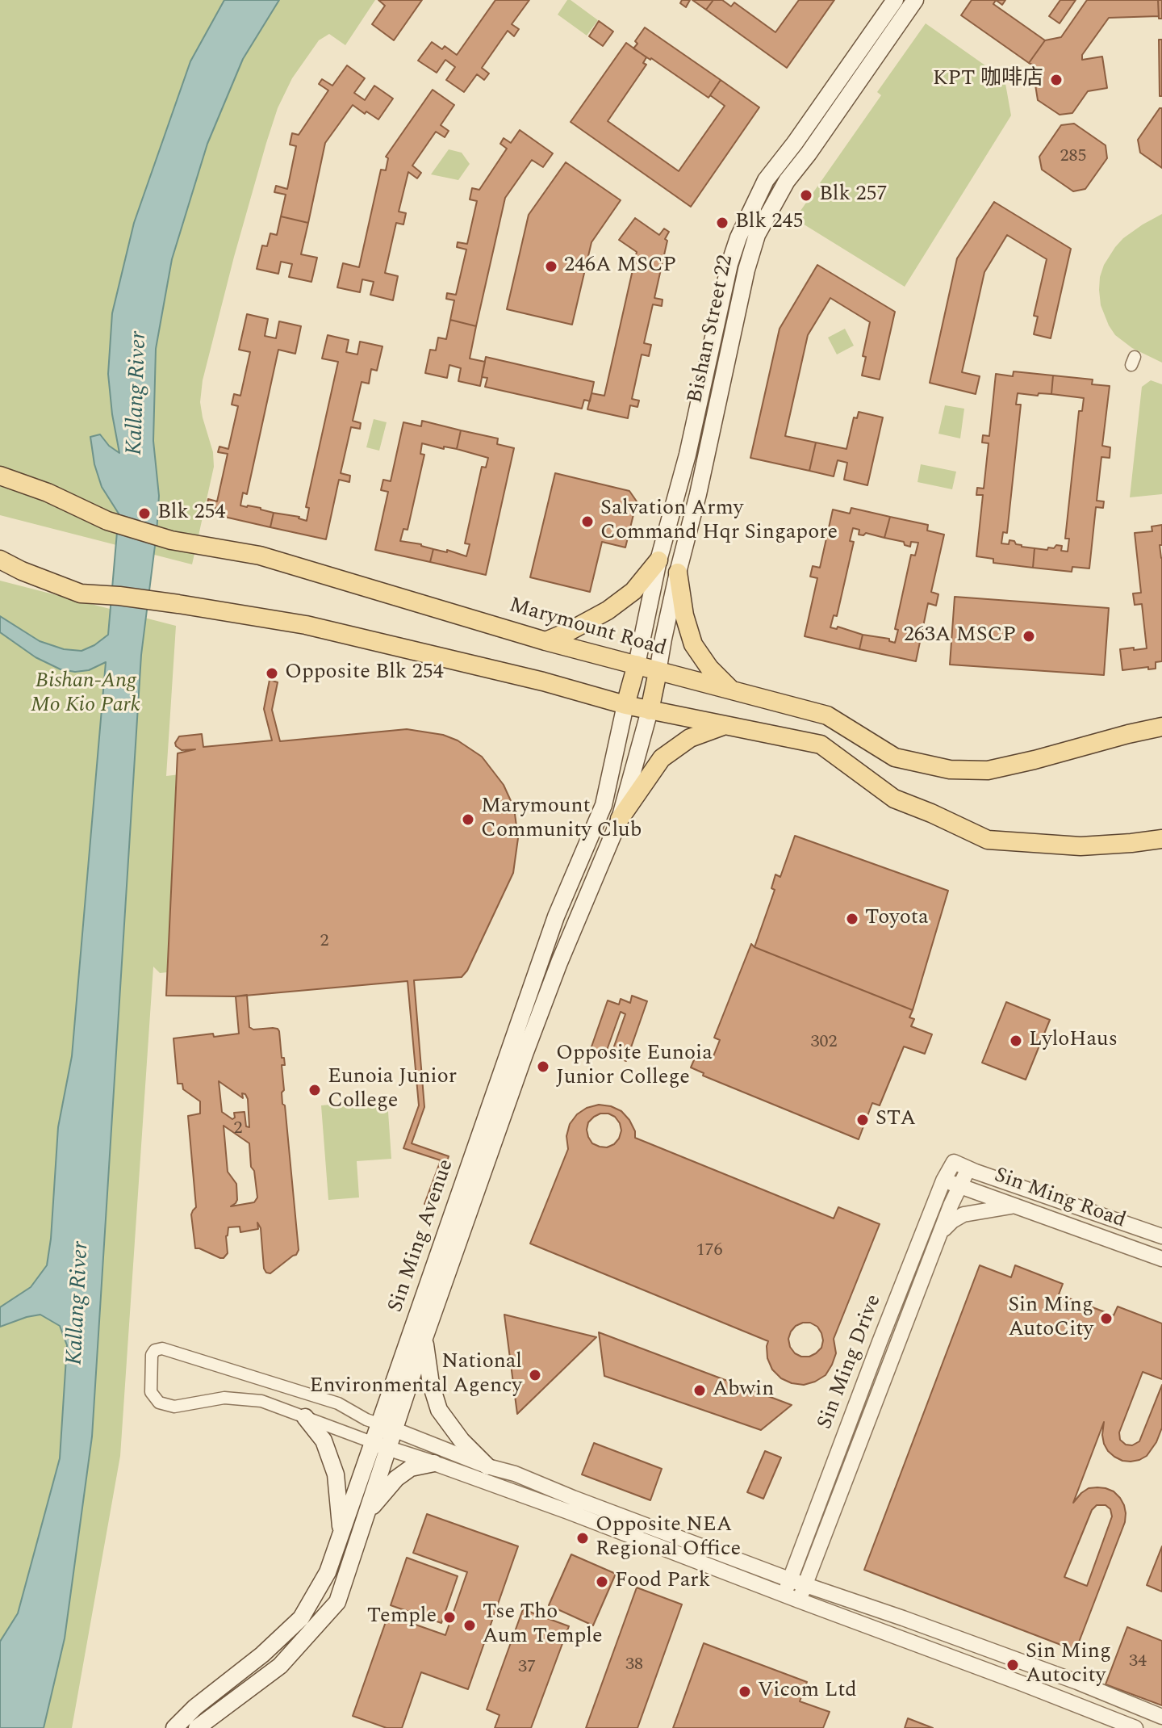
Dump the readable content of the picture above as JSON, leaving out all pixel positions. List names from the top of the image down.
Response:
{
  "streets": {
    "main road": ["Bishan Street 22", "Marymount Road", "Sin Ming Avenue"],
    "street": ["Sin Ming Road", "Sin Ming Drive"]
  },
  "crossings": [
    ["Bishan Street 22", "Marymount Road"],
    ["Bishan Street 22", "Sin Ming Avenue"],
    ["Sin Ming Road", "Sin Ming Drive"]
  ],
  "water": ["Kallang River"],
  "parks": ["Bishan-Ang Mo Kio Park"],
  "places": [
    "KPT 咖啡店",
    "Blk 257",
    "Blk 245",
    "246A MSCP",
    "Blk 254",
    "Salvation Army Command Hqr Singapore",
    "263A MSCP",
    "Opposite Blk 254",
    "Marymount Community Club",
    "Toyota",
    "LyloHaus",
    "Opposite Eunoia Junior College",
    "Eunoia Junior College",
    "STA",
    "Sin Ming AutoCity",
    "National Environmental Agency",
    "Abwin",
    "Opposite NEA Regional Office",
    "Food Park",
    "Temple",
    "Tse Tho Aum Temple",
    "Sin Ming Autocity",
    "Vicom Ltd"
  ],
  "house_numbers": [
    "285",
    "2",
    "302",
    "2",
    "176",
    "34",
    "38",
    "37"
  ]
}
